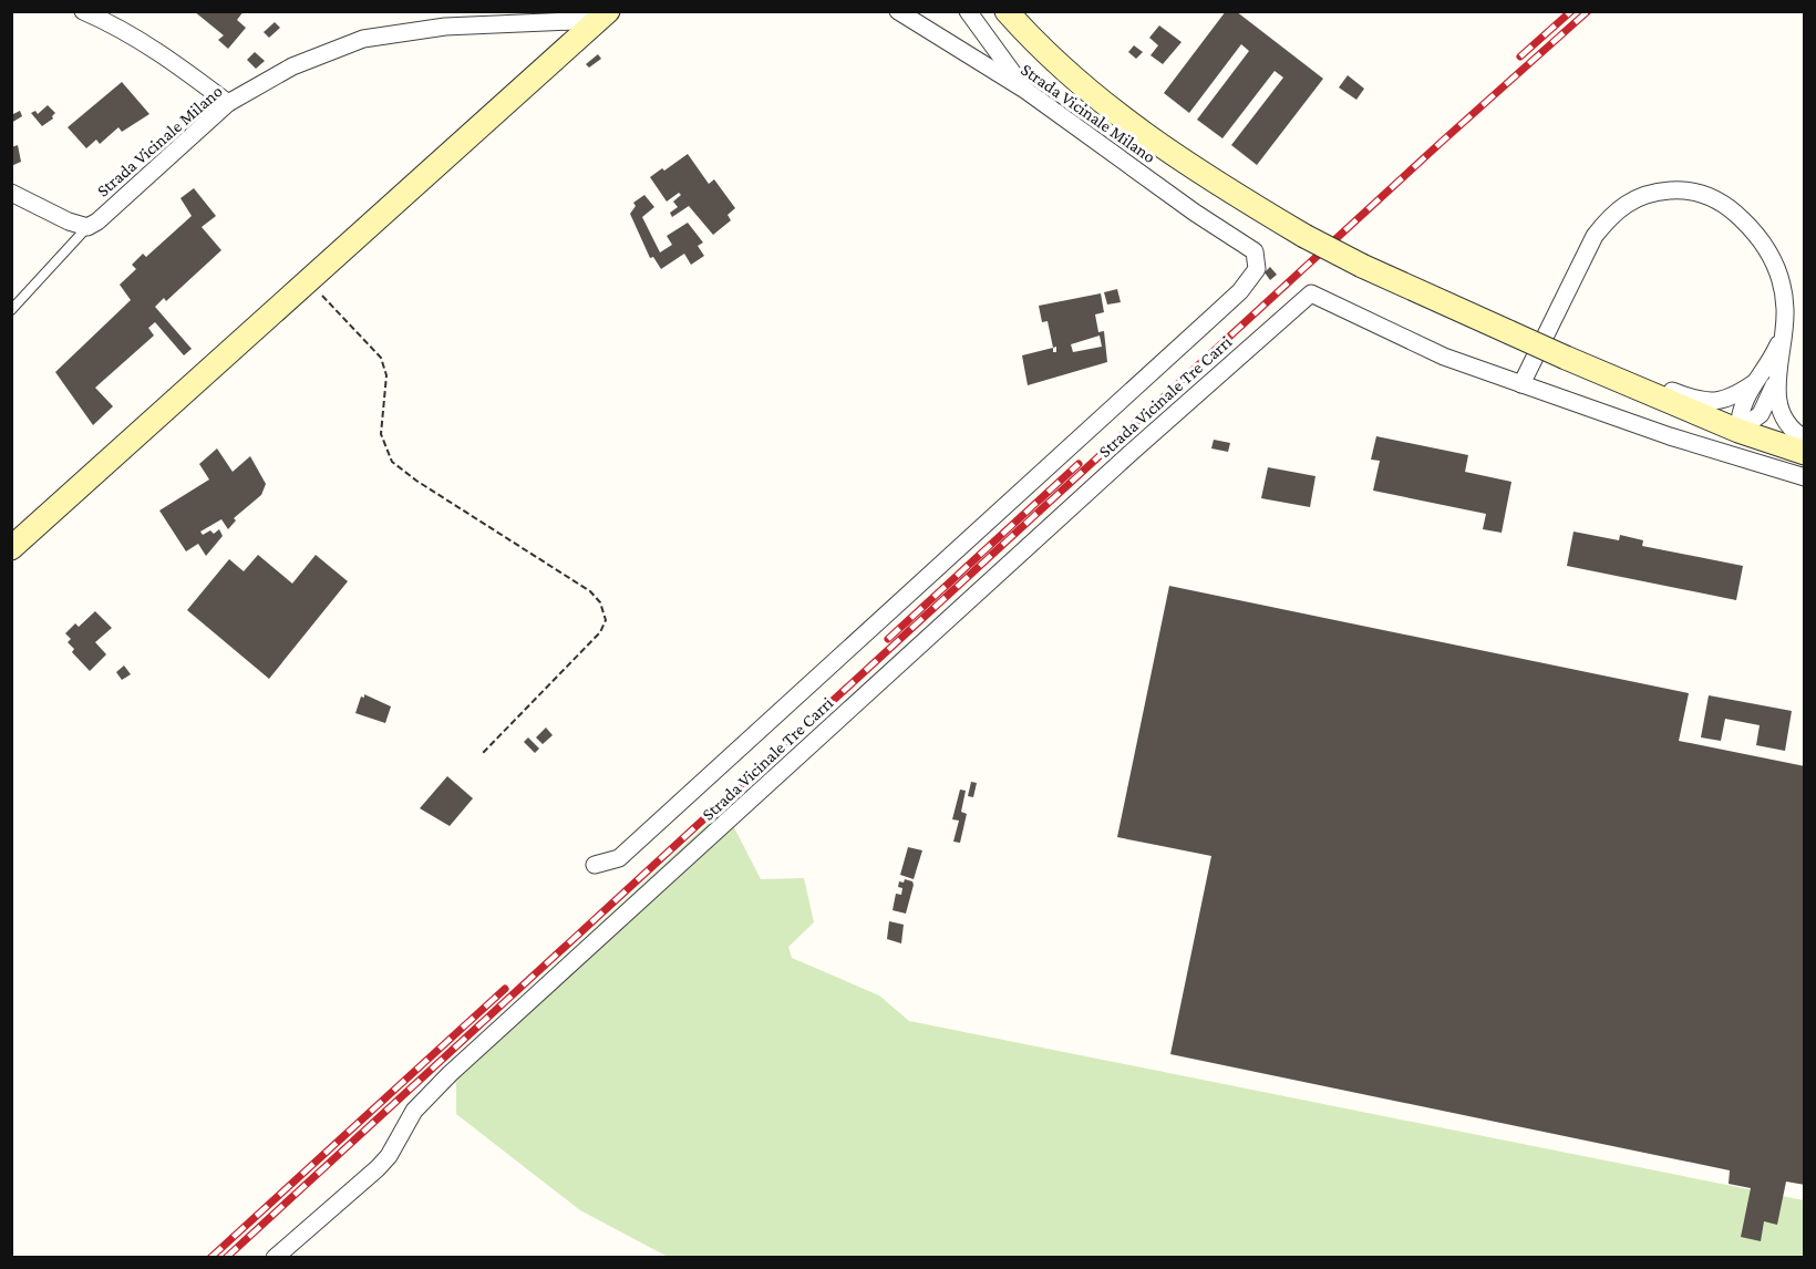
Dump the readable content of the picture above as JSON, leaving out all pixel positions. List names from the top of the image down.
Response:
{
  "streets": {
    "street": ["Strada Vicinale Milano", "Strada Vicinale Tre Carri"]
  }
}
